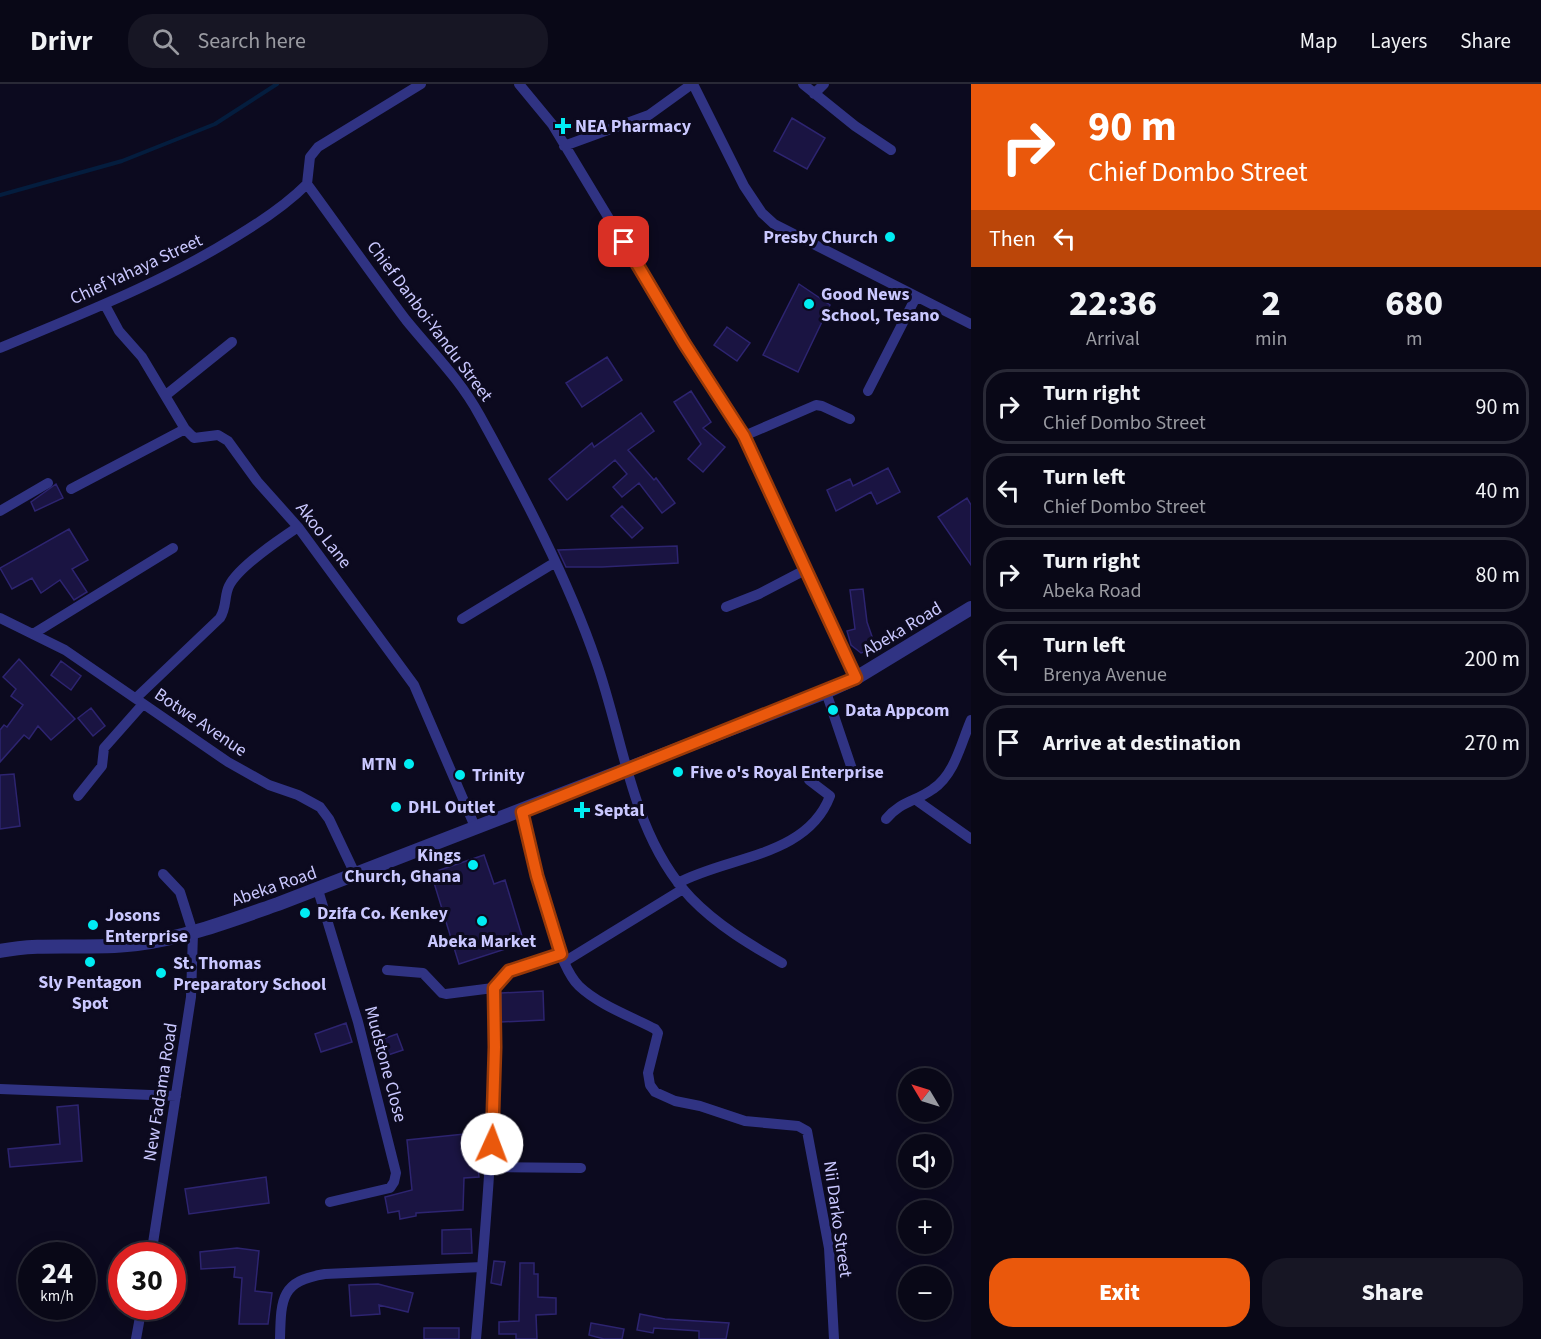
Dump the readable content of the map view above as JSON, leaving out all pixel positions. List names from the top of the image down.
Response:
{
  "streets": {
    "street": [
      "Chief Yahaya Street",
      "Chief Danboi-Yandu Street",
      "Akoo Lane",
      "Abeka Road",
      "Botwe Avenue",
      "Mudstone Close",
      "New Fadama Road",
      "Nii Darko Street"
    ]
  },
  "crossings": [
    ["Chief Yahaya Street", "Chief Danboi-Yandu Street"],
    ["Chief Danboi-Yandu Street", "Abeka Road"],
    ["Akoo Lane", "Abeka Road"],
    ["Abeka Road", "Botwe Avenue"],
    ["Abeka Road", "Mudstone Close"],
    ["Abeka Road", "New Fadama Road"]
  ],
  "places": {
    "health": ["NEA Pharmacy", "Septal"],
    "other": [
      "Presby Church",
      "Good News School, Tesano",
      "Data Appcom",
      "MTN",
      "Five o's Royal Enterprise",
      "Trinity",
      "DHL Outlet",
      "Kings Church, Ghana",
      "Dzifa Co. Kenkey",
      "Abeka Market",
      "Josons Enterprise",
      "Sly Pentagon Spot",
      "St. Thomas Preparatory School"
    ]
  },
  "north": "top left",
  "page": {
    "header": "Drivr",
    "search": "Search here",
    "nav": ["Map", "Layers", "Share"],
    "turn": ["90 m", "Chief Dombo Street"],
    "then": "Then",
    "eta": [
      "22:36",
      "Arrival",
      "2",
      "min",
      "680",
      "m"
    ],
    "list": [
      {
        "name": "Turn right",
        "note": "Chief Dombo Street",
        "value": "90 m"
      },
      {
        "name": "Turn left",
        "note": "Chief Dombo Street",
        "value": "40 m"
      },
      {
        "name": "Turn right",
        "note": "Abeka Road",
        "value": "80 m"
      },
      {
        "name": "Turn left",
        "note": "Brenya Avenue",
        "value": "200 m"
      },
      {
        "name": "Arrive at destination",
        "value": "270 m"
      }
    ],
    "map_buttons": ["+", "−"],
    "speed": "24 km/h",
    "limit": "30",
    "buttons": ["Exit", "Share"]
  }
}
